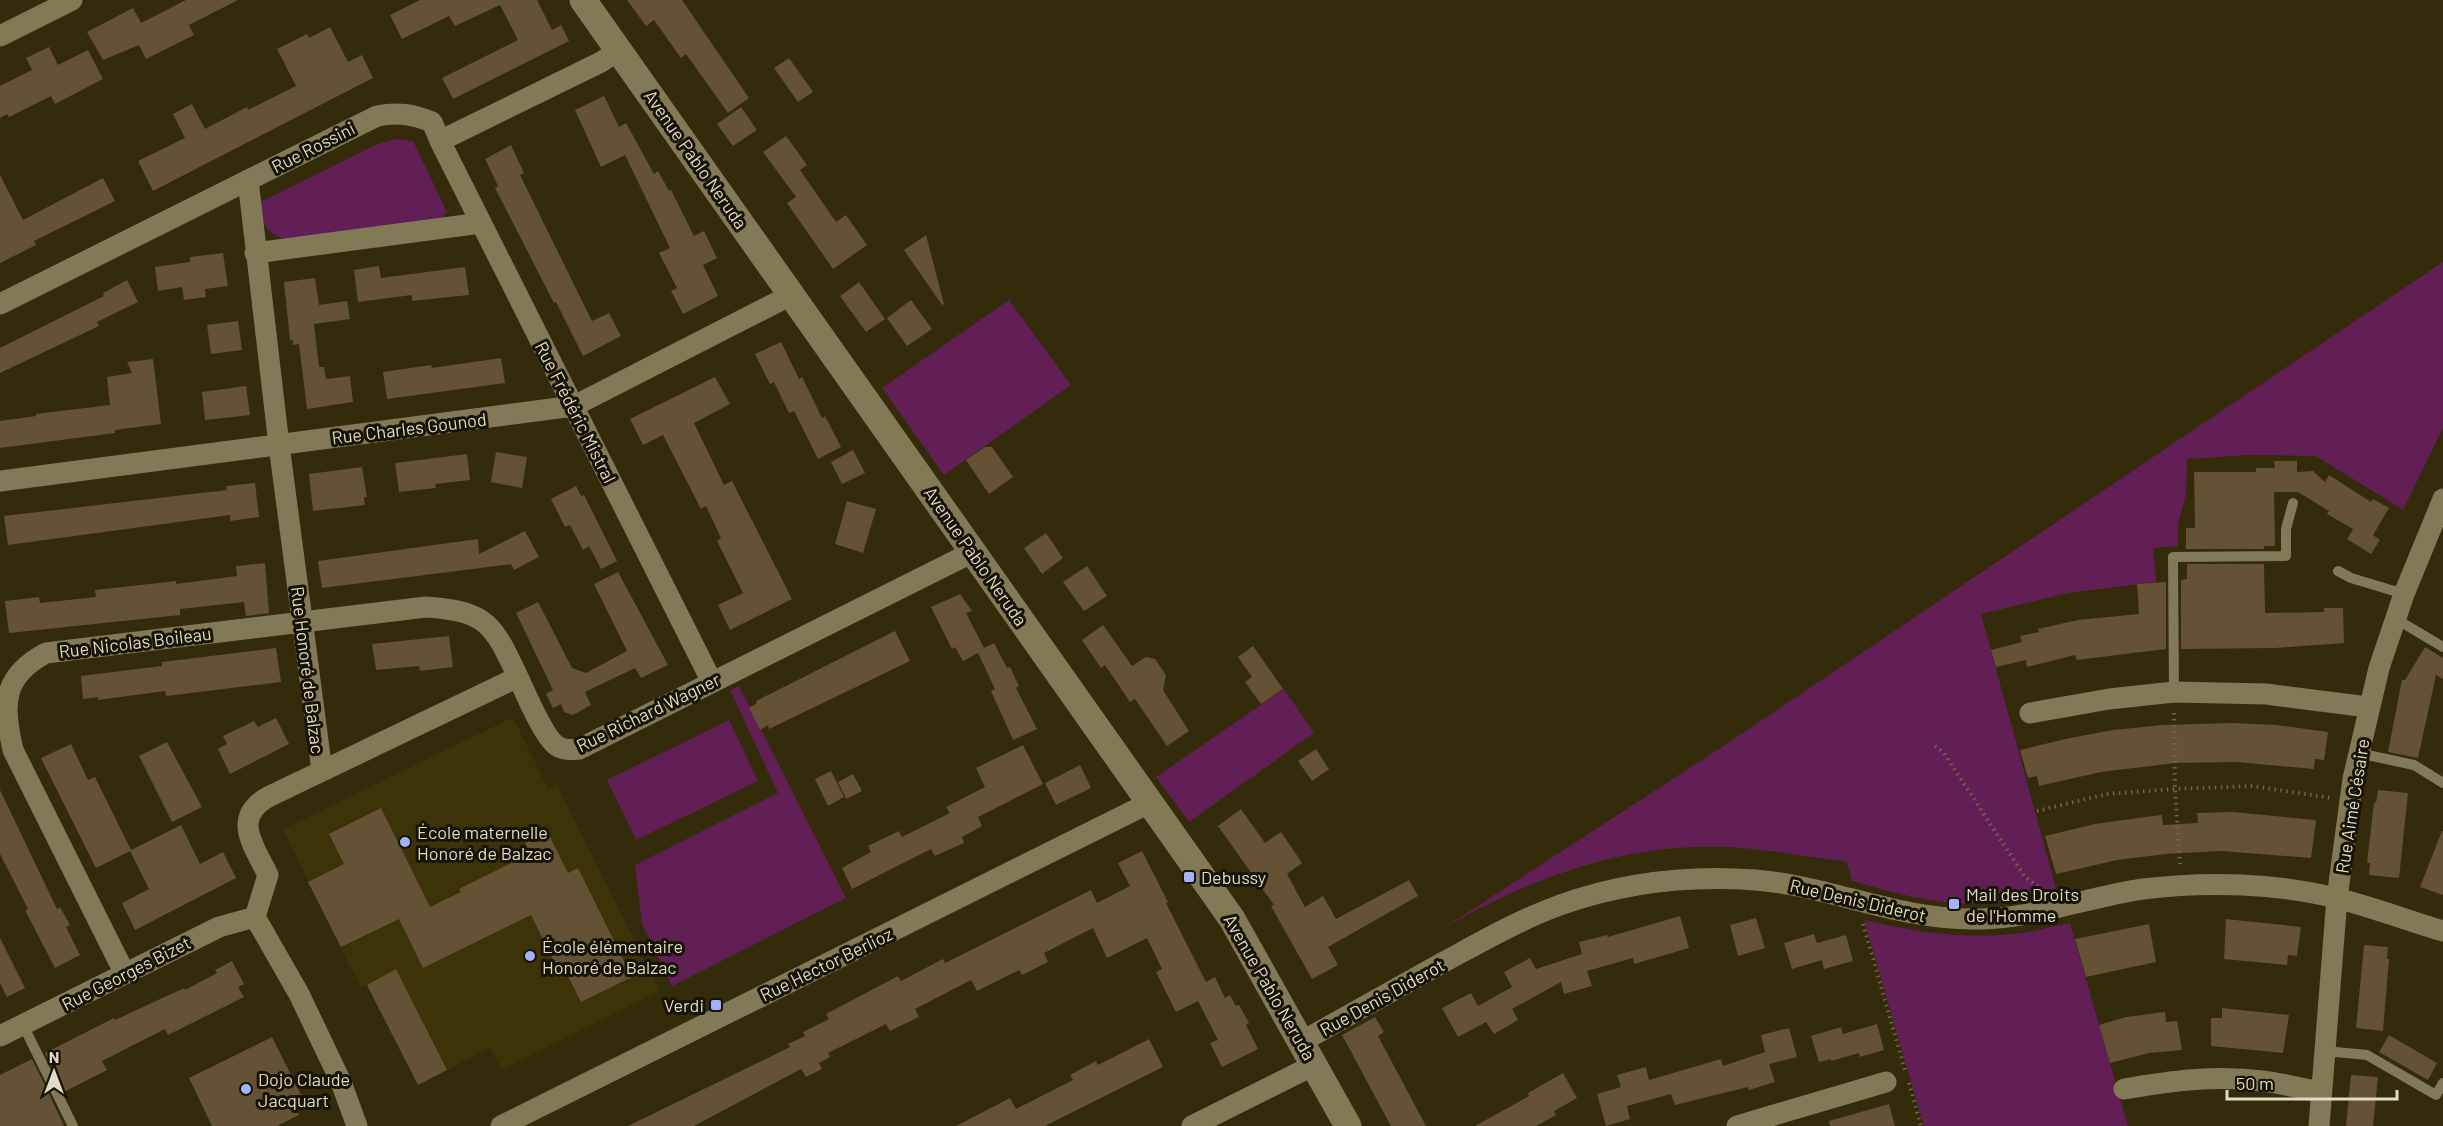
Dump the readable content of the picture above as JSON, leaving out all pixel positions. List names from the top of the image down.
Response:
{
  "streets": {
    "street": [
      "Rue Rossini",
      "Avenue Pablo Neruda",
      "Rue Frédéric Mistral",
      "Rue Charles Gounod",
      "Rue Nicolas Boileau",
      "Rue Honoré de Balzac",
      "Rue Richard Wagner",
      "Rue Aimé Césaire",
      "Rue Denis Diderot",
      "Rue Hector Berlioz",
      "Rue Georges Bizet"
    ]
  },
  "crossings": [
    ["Rue Rossini", "Rue Frédéric Mistral"],
    ["Rue Rossini", "Rue Honoré de Balzac"],
    ["Avenue Pablo Neruda", "Rue Charles Gounod"],
    ["Avenue Pablo Neruda", "Rue Richard Wagner"],
    ["Avenue Pablo Neruda", "Rue Denis Diderot"],
    ["Avenue Pablo Neruda", "Rue Hector Berlioz"],
    ["Rue Frédéric Mistral", "Rue Charles Gounod"],
    ["Rue Frédéric Mistral", "Rue Richard Wagner"],
    ["Rue Charles Gounod", "Rue Honoré de Balzac"],
    ["Rue Nicolas Boileau", "Rue Honoré de Balzac"],
    ["Rue Nicolas Boileau", "Rue Richard Wagner"],
    ["Rue Nicolas Boileau", "Rue Georges Bizet"],
    ["Rue Honoré de Balzac", "Rue Georges Bizet"],
    ["Rue Aimé Césaire", "Rue Denis Diderot"]
  ],
  "places": {
    "other": ["École maternelle Honoré de Balzac", "École élémentaire Honoré de Balzac", "Dojo Claude Jacquart"],
    "transit": ["Debussy", "Mail des Droits de l'Homme", "Verdi"]
  },
  "scale_bar": "50 m",
  "north": "top"
}
